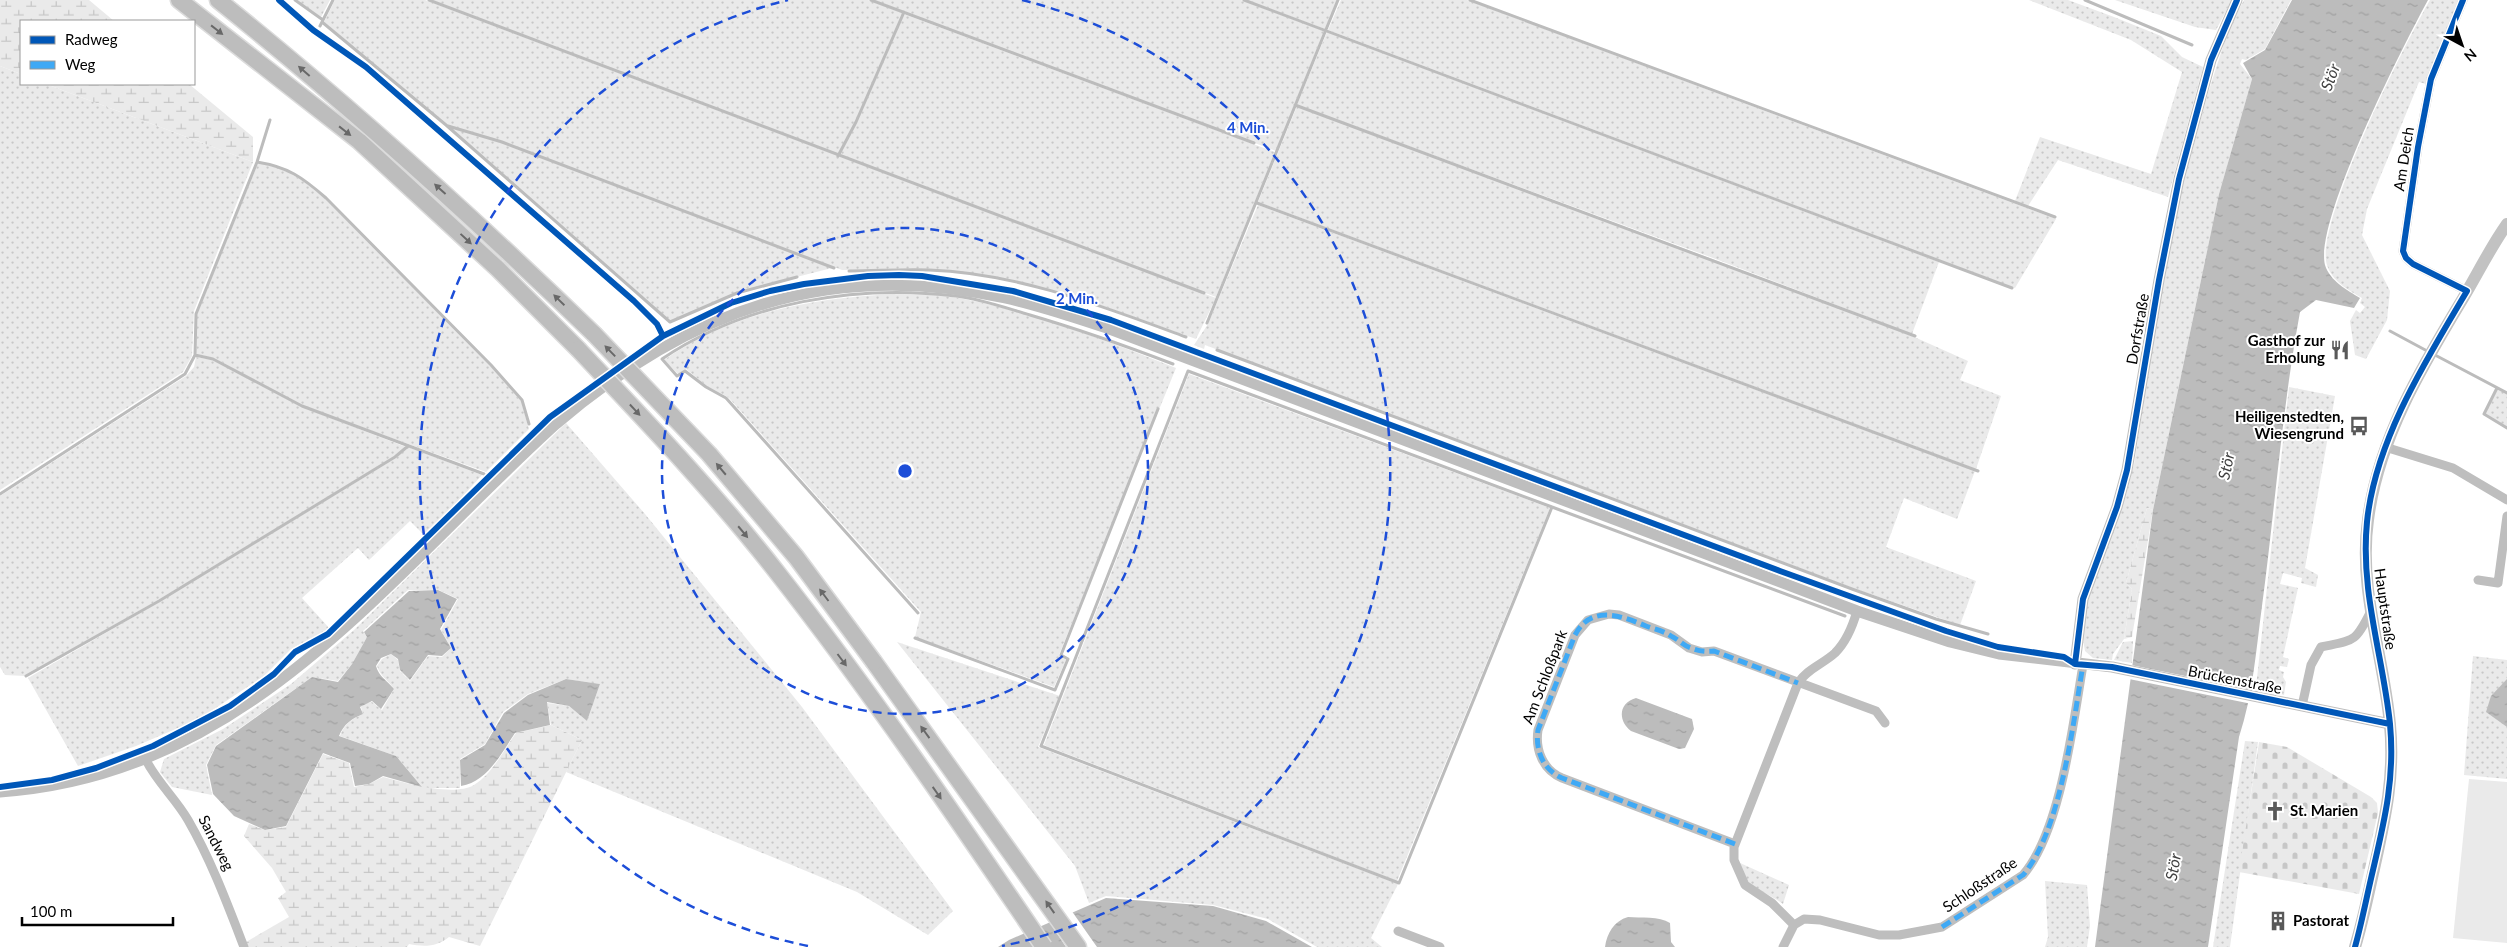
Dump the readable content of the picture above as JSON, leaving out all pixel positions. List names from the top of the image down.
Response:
{
  "streets": {
    "main road": ["Hauptstraße"],
    "street": [
      "Am Deich",
      "Dorfstraße",
      "Am Schloßpark",
      "Brückenstraße",
      "Sandweg",
      "Schloßstraße"
    ]
  },
  "crossings": [
    ["Am Deich", "Hauptstraße"],
    ["Dorfstraße", "Brückenstraße"],
    ["Dorfstraße", "Schloßstraße"],
    ["Hauptstraße", "Brückenstraße"],
    ["Brückenstraße", "Schloßstraße"]
  ],
  "water": ["Stör"],
  "places": {
    "restaurant": ["Gasthof zur Erholung"],
    "bus stop": ["Heiligenstedten, Wiesengrund"],
    "church": ["St. Marien"],
    "building": ["Pastorat"]
  },
  "legend": ["Radweg", "Weg"],
  "scale_bar": "100 m",
  "north": "bottom right",
  "rings": ["4 Min.", "2 Min."]
}
